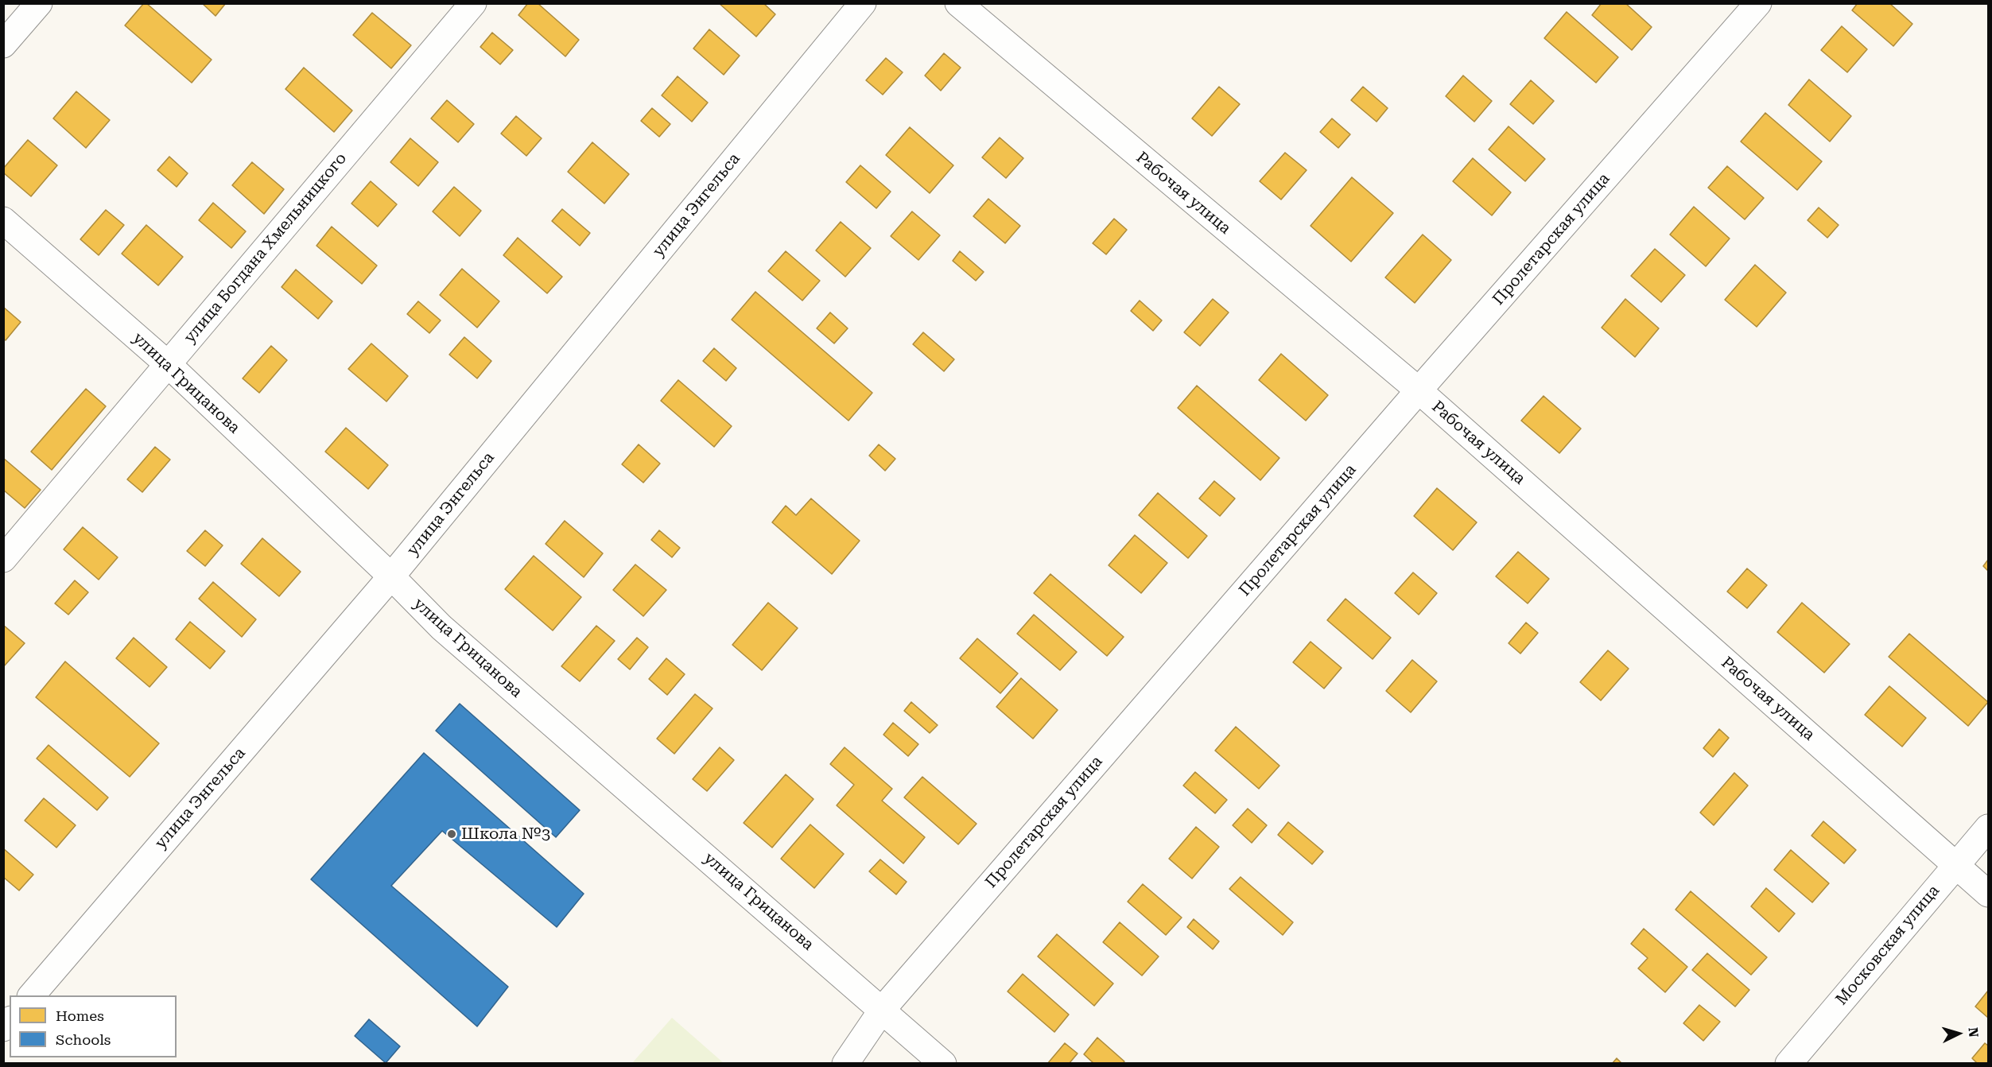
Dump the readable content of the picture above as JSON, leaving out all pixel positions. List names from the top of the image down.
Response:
{
  "streets": {
    "street": [
      "Рабочая улица",
      "улица Энгельса",
      "Пролетарская улица",
      "улица Богдана Хмельницкого",
      "улица Грицанова",
      "Московская улица"
    ]
  },
  "crossings": [
    ["Рабочая улица", "Пролетарская улица"],
    ["Рабочая улица", "Московская улица"],
    ["улица Энгельса", "улица Грицанова"],
    ["Пролетарская улица", "улица Грицанова"],
    ["улица Богдана Хмельницкого", "улица Грицанова"]
  ],
  "places": ["Школа №3"],
  "legend": ["Homes", "Schools"],
  "north": "right"
}
